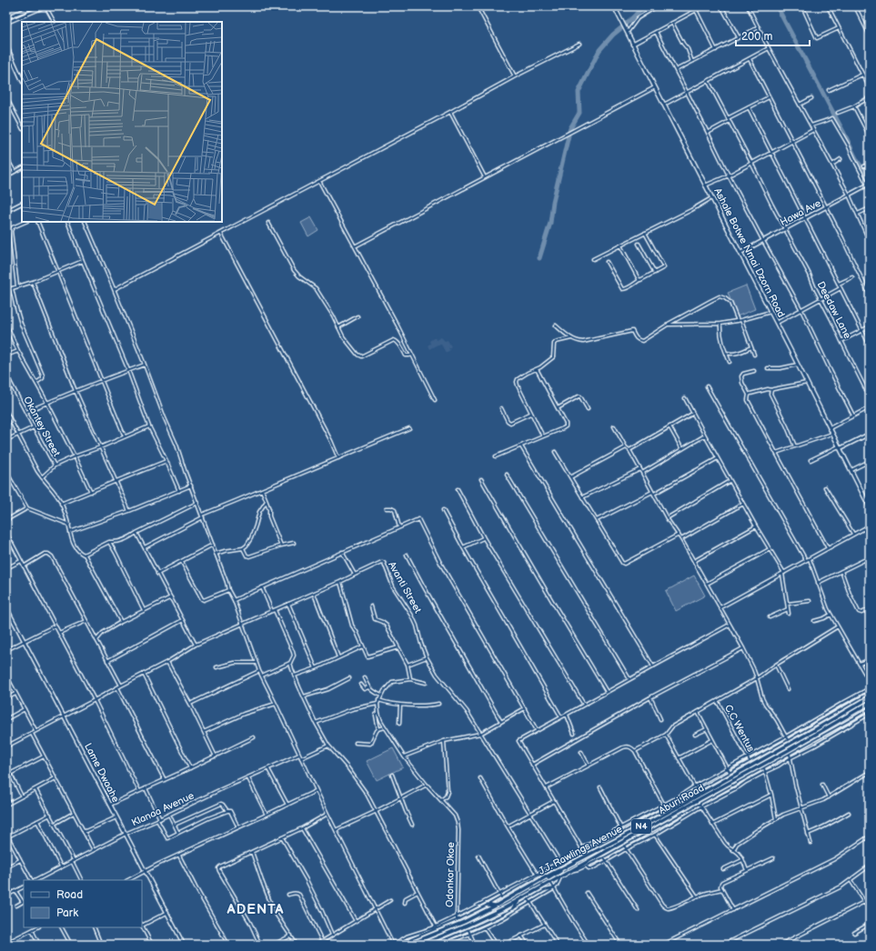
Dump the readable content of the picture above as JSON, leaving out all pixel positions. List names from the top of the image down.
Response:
{
  "streets": {
    "highway": ["Aburi Road", "N4", "J.J. Rawlings Avenue"],
    "main road": ["Ashale Botwe Nmai Dzorn Road"],
    "street": [
      "Hawa Ave",
      "Deedaw Lane",
      "Okantey Street",
      "Avanti Street",
      "C.C Wentus",
      "Lame Dwaahe",
      "Klanaa Avenue",
      "Odonkor Okoe"
    ]
  },
  "crossings": [
    ["Hawa Ave", "Ashale Botwe Nmai Dzorn Road"],
    ["Hawa Ave", "Deedaw Lane"],
    ["Avanti Street", "Lame Dwaahe"],
    ["Lame Dwaahe", "Klanaa Avenue"]
  ],
  "districts": ["ADENTA"],
  "legend": ["Road", "Park"],
  "scale_bar": "200 m"
}
